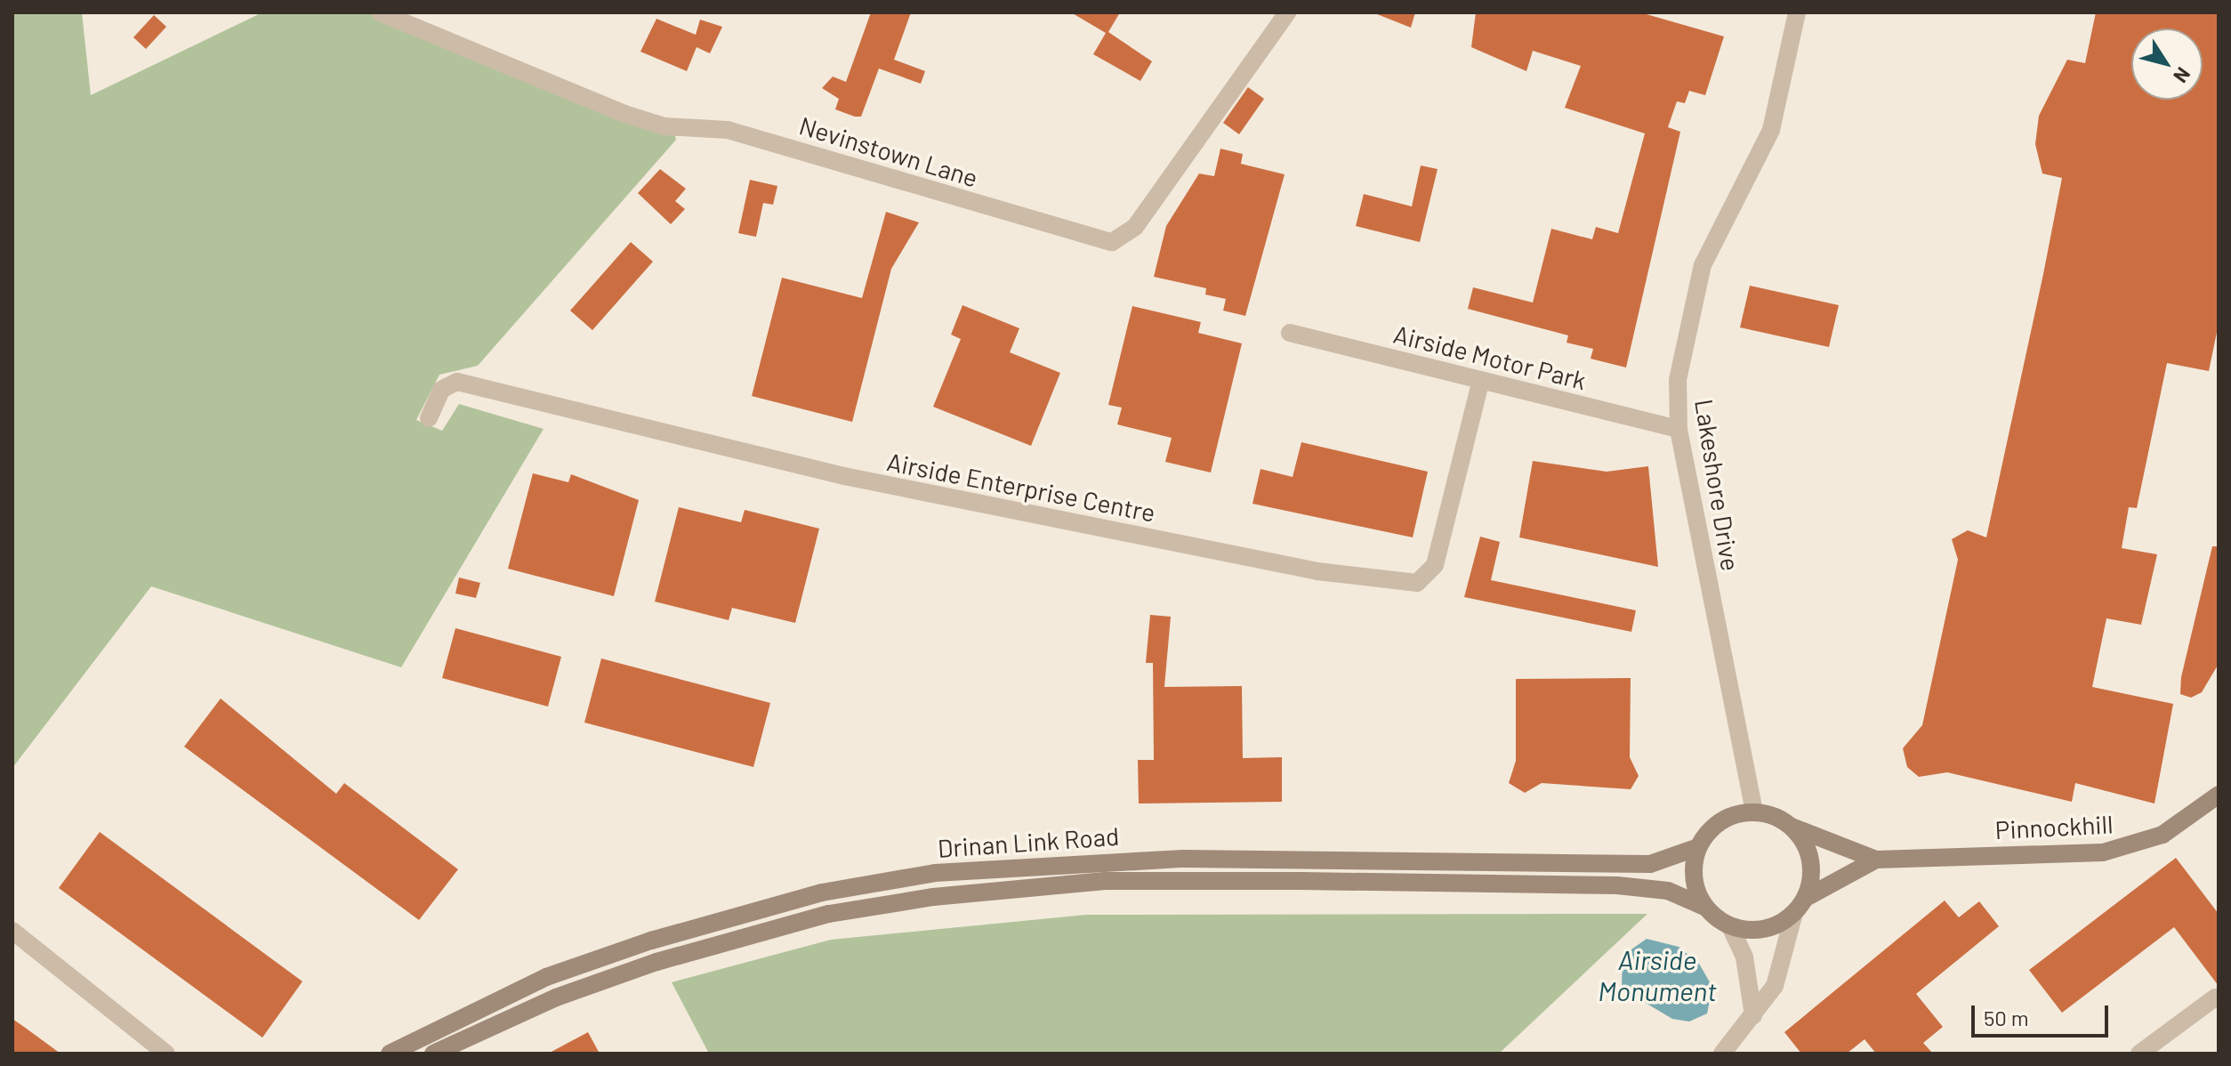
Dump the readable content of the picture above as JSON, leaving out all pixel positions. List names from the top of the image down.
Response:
{
  "streets": {
    "main road": ["Pinnockhill", "Drinan Link Road"],
    "street": [
      "Nevinstown Lane",
      "Airside Motor Park",
      "Lakeshore Drive",
      "Airside Enterprise Centre"
    ]
  },
  "crossings": [
    ["Airside Motor Park", "Lakeshore Drive"],
    ["Airside Motor Park", "Airside Enterprise Centre"],
    ["Lakeshore Drive", "Pinnockhill"],
    ["Lakeshore Drive", "Drinan Link Road"],
    ["Pinnockhill", "Drinan Link Road"]
  ],
  "water": ["Airside Monument"],
  "scale_bar": "50 m",
  "north": "bottom right"
}
